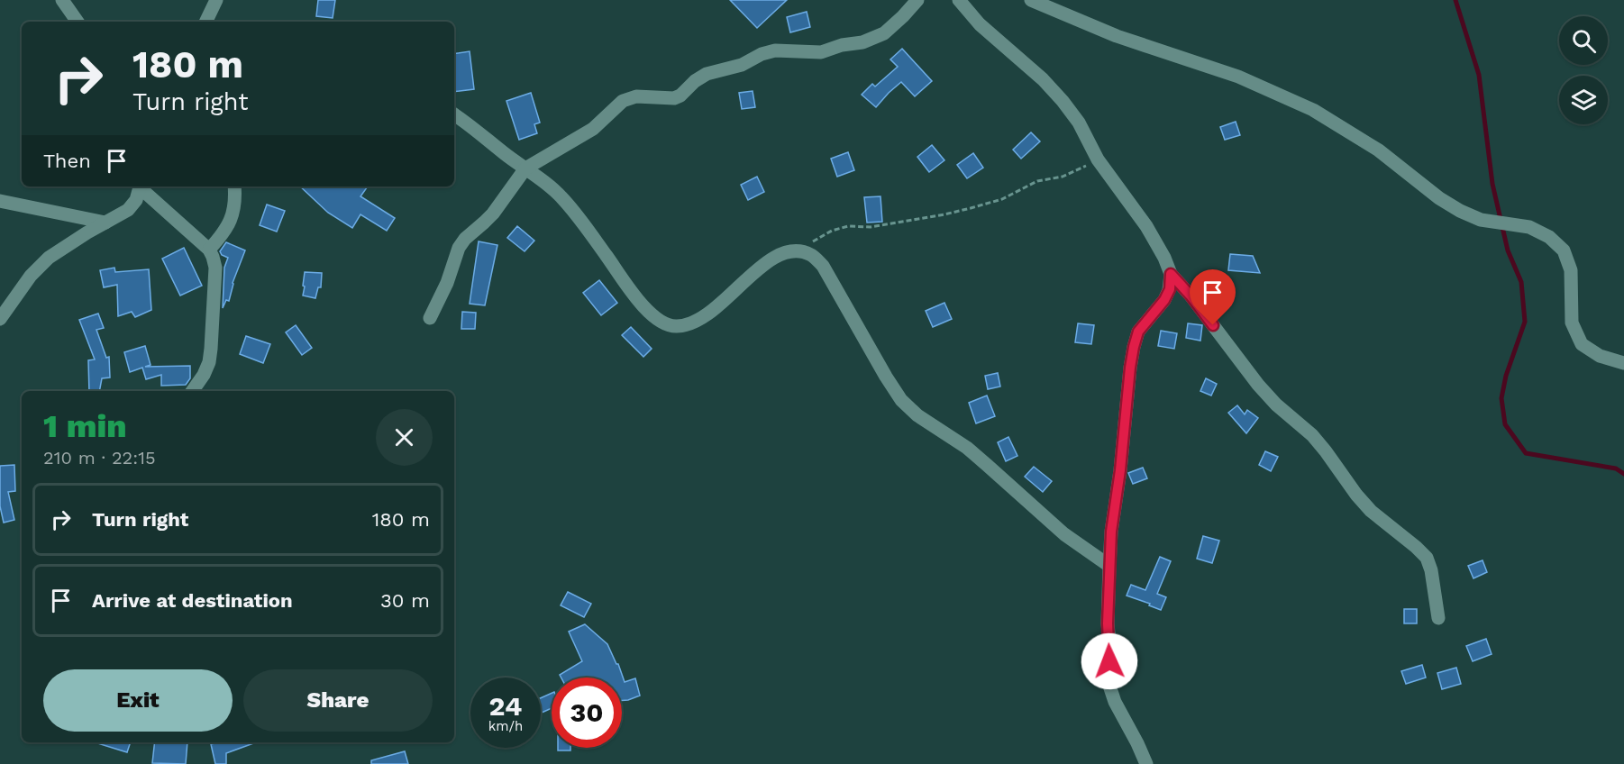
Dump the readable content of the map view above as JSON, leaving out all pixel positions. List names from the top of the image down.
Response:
{
  "page": {
    "turn": ["180 m", "Turn right"],
    "then": "Then",
    "heading": ["1 min", "210 m · 22:15"],
    "list": [
      {
        "name": "Turn right",
        "value": "180 m"
      },
      {
        "name": "Arrive at destination",
        "value": "30 m"
      }
    ],
    "buttons": ["Exit", "Share"],
    "speed": "24 km/h",
    "limit": "30"
  }
}
